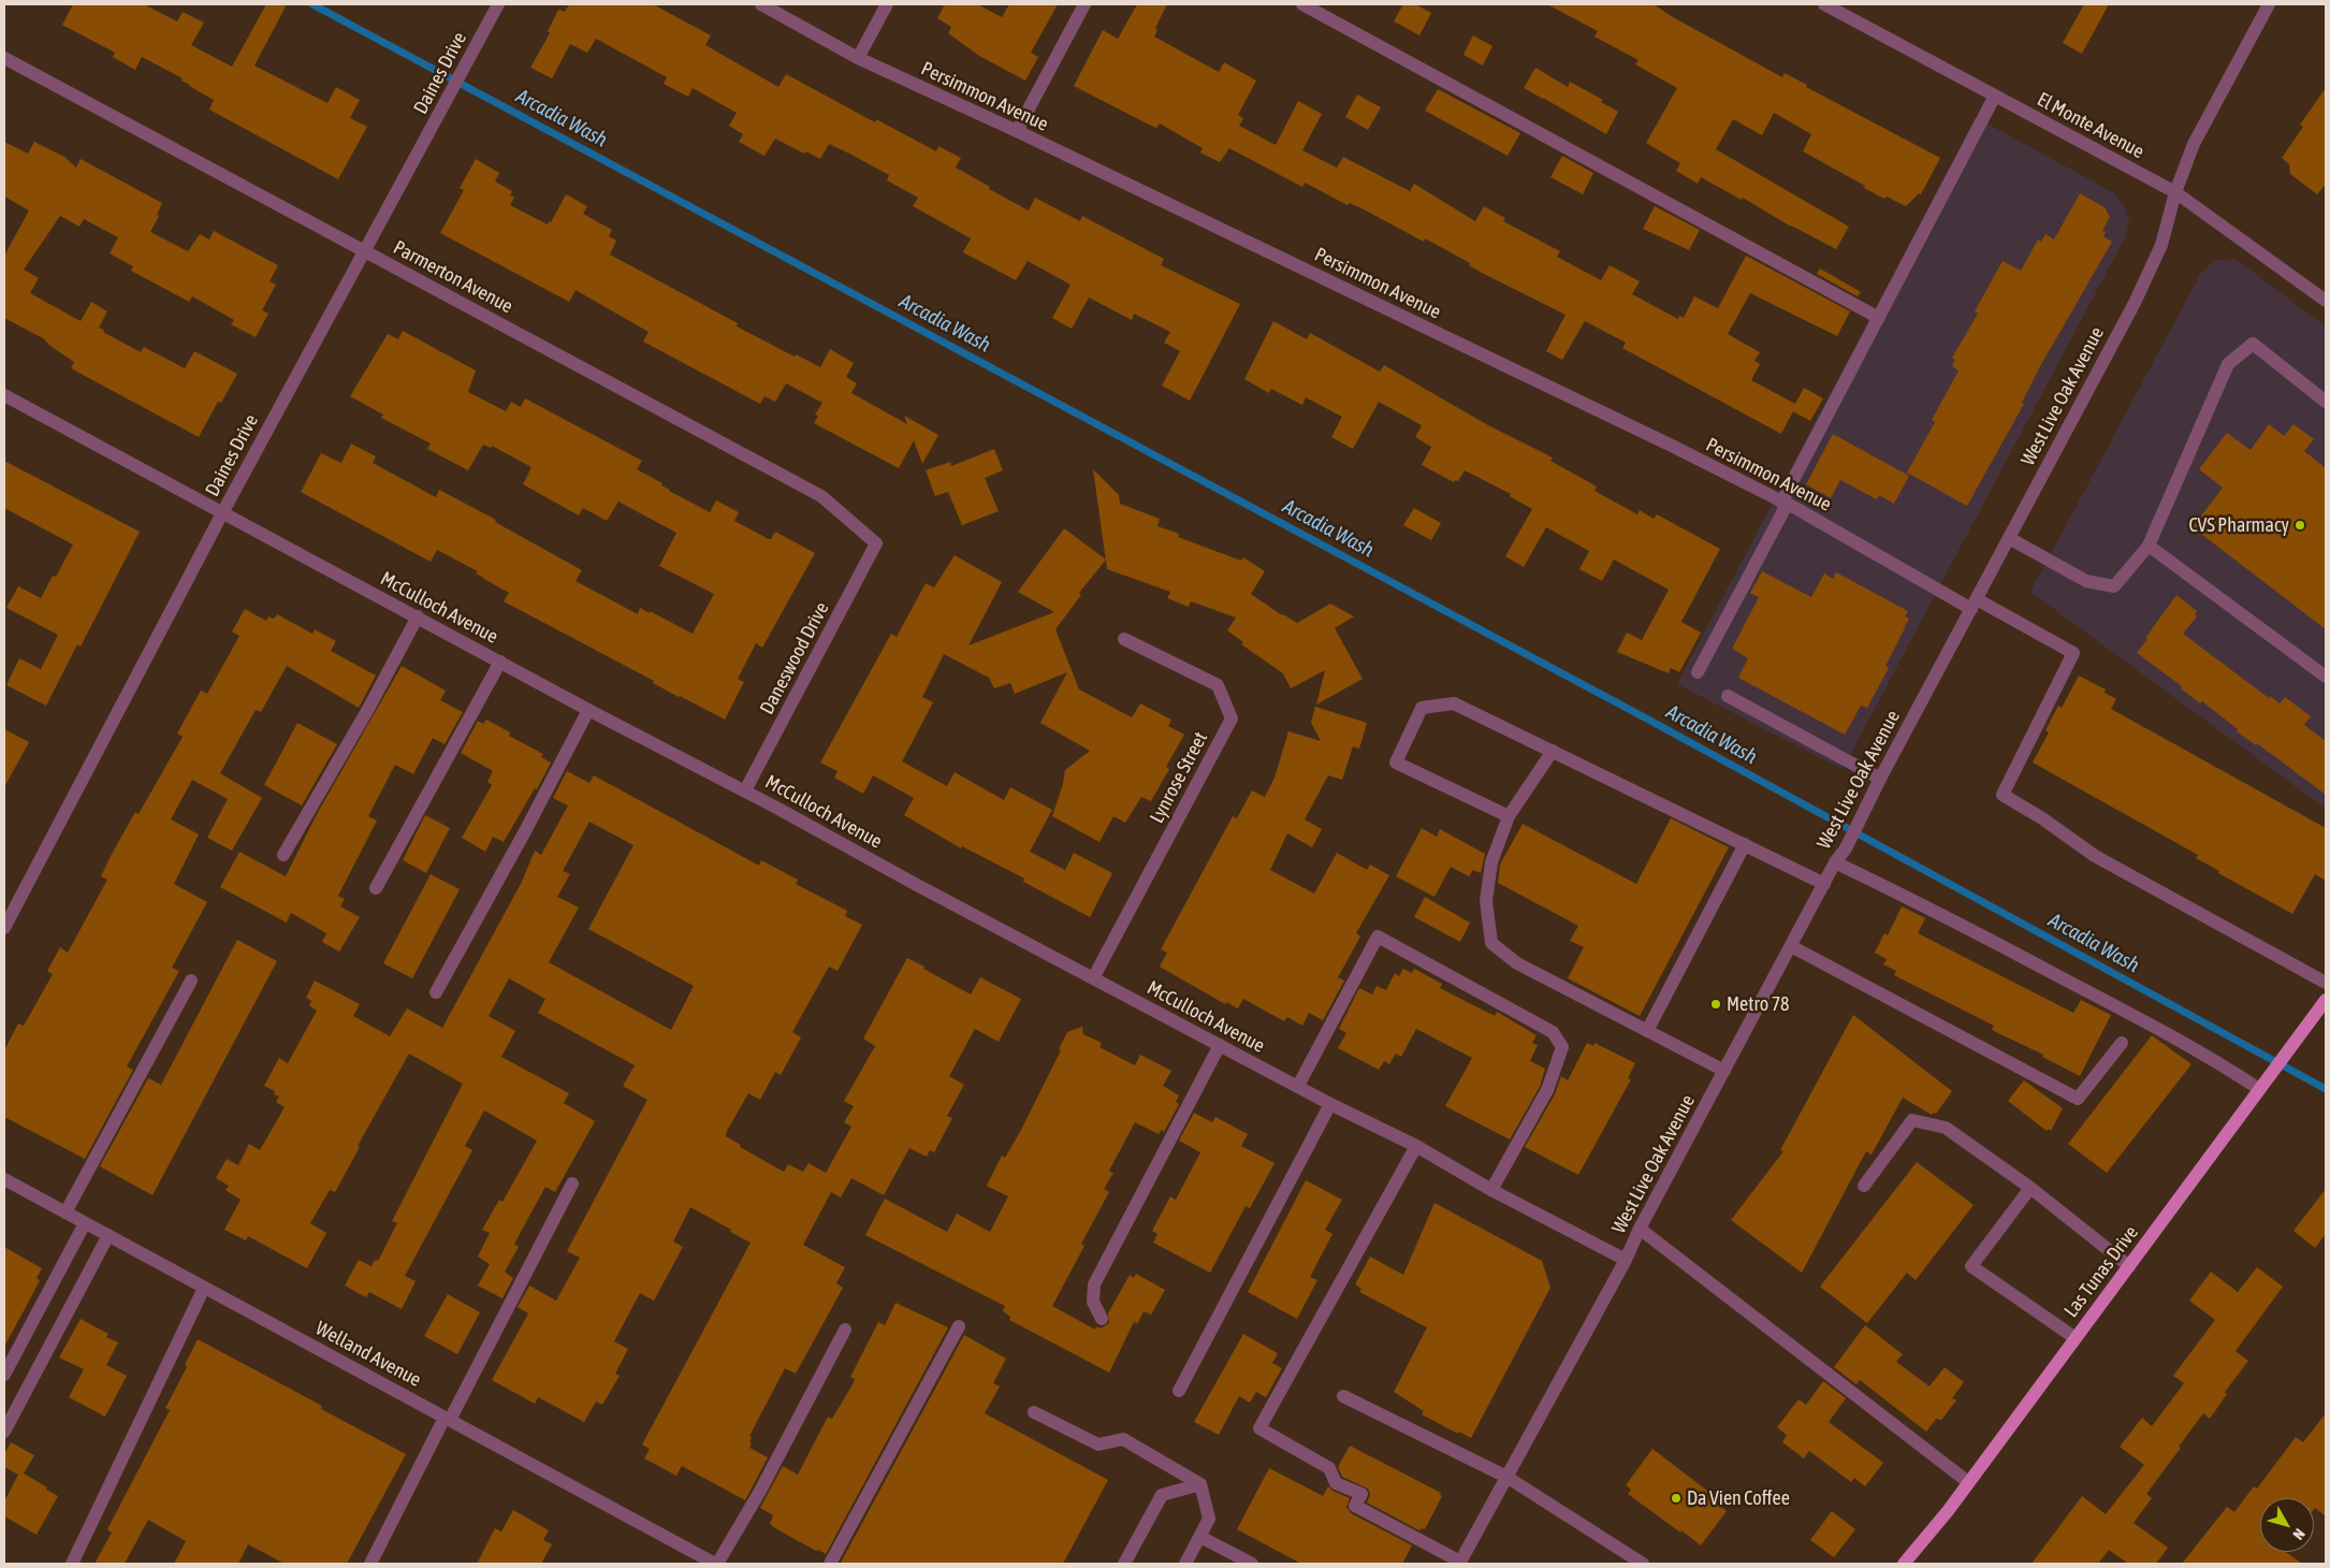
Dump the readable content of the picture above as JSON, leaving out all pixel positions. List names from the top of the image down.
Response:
{
  "streets": {
    "main road": ["Las Tunas Drive"],
    "street": [
      "Daines Drive",
      "Persimmon Avenue",
      "El Monte Avenue",
      "Parmerton Avenue",
      "West Live Oak Avenue",
      "McCulloch Avenue",
      "Daneswood Drive",
      "Lynrose Street",
      "Welland Avenue"
    ]
  },
  "crossings": [
    ["Daines Drive", "Parmerton Avenue"],
    ["Daines Drive", "McCulloch Avenue"],
    ["Persimmon Avenue", "West Live Oak Avenue"],
    ["El Monte Avenue", "West Live Oak Avenue"],
    ["Parmerton Avenue", "Daneswood Drive"],
    ["West Live Oak Avenue", "McCulloch Avenue"],
    ["McCulloch Avenue", "Daneswood Drive"],
    ["McCulloch Avenue", "Lynrose Street"]
  ],
  "water": ["Arcadia Wash"],
  "places": ["CVS Pharmacy", "Metro 78", "Da Vien Coffee"],
  "north": "bottom right"
}
